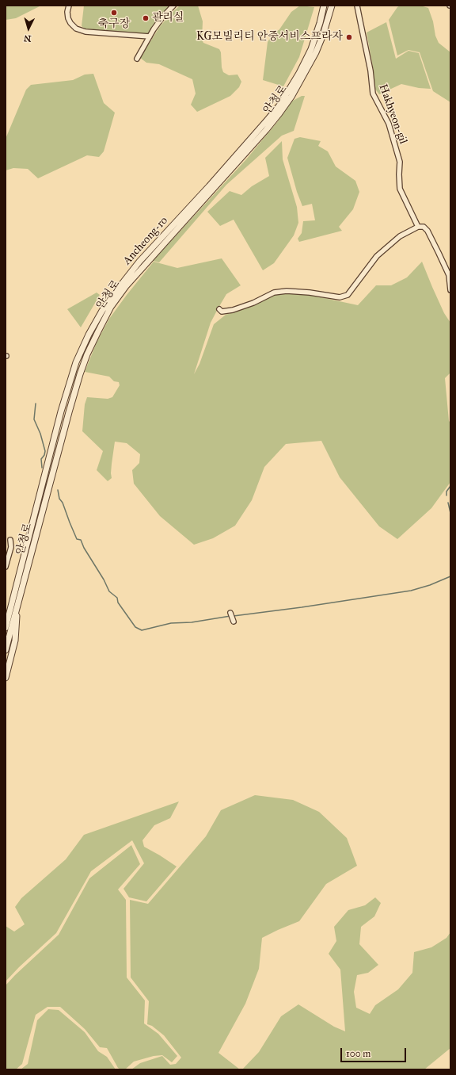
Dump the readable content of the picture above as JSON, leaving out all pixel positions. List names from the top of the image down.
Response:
{
  "streets": {
    "street": ["안청로", "Hakhyeon-gil", "Ancheong-ro"]
  },
  "places": ["축구장", "관리실", "KG모빌리티 안중서비스프라자"],
  "scale_bar": "100 m",
  "north": "bottom"
}
